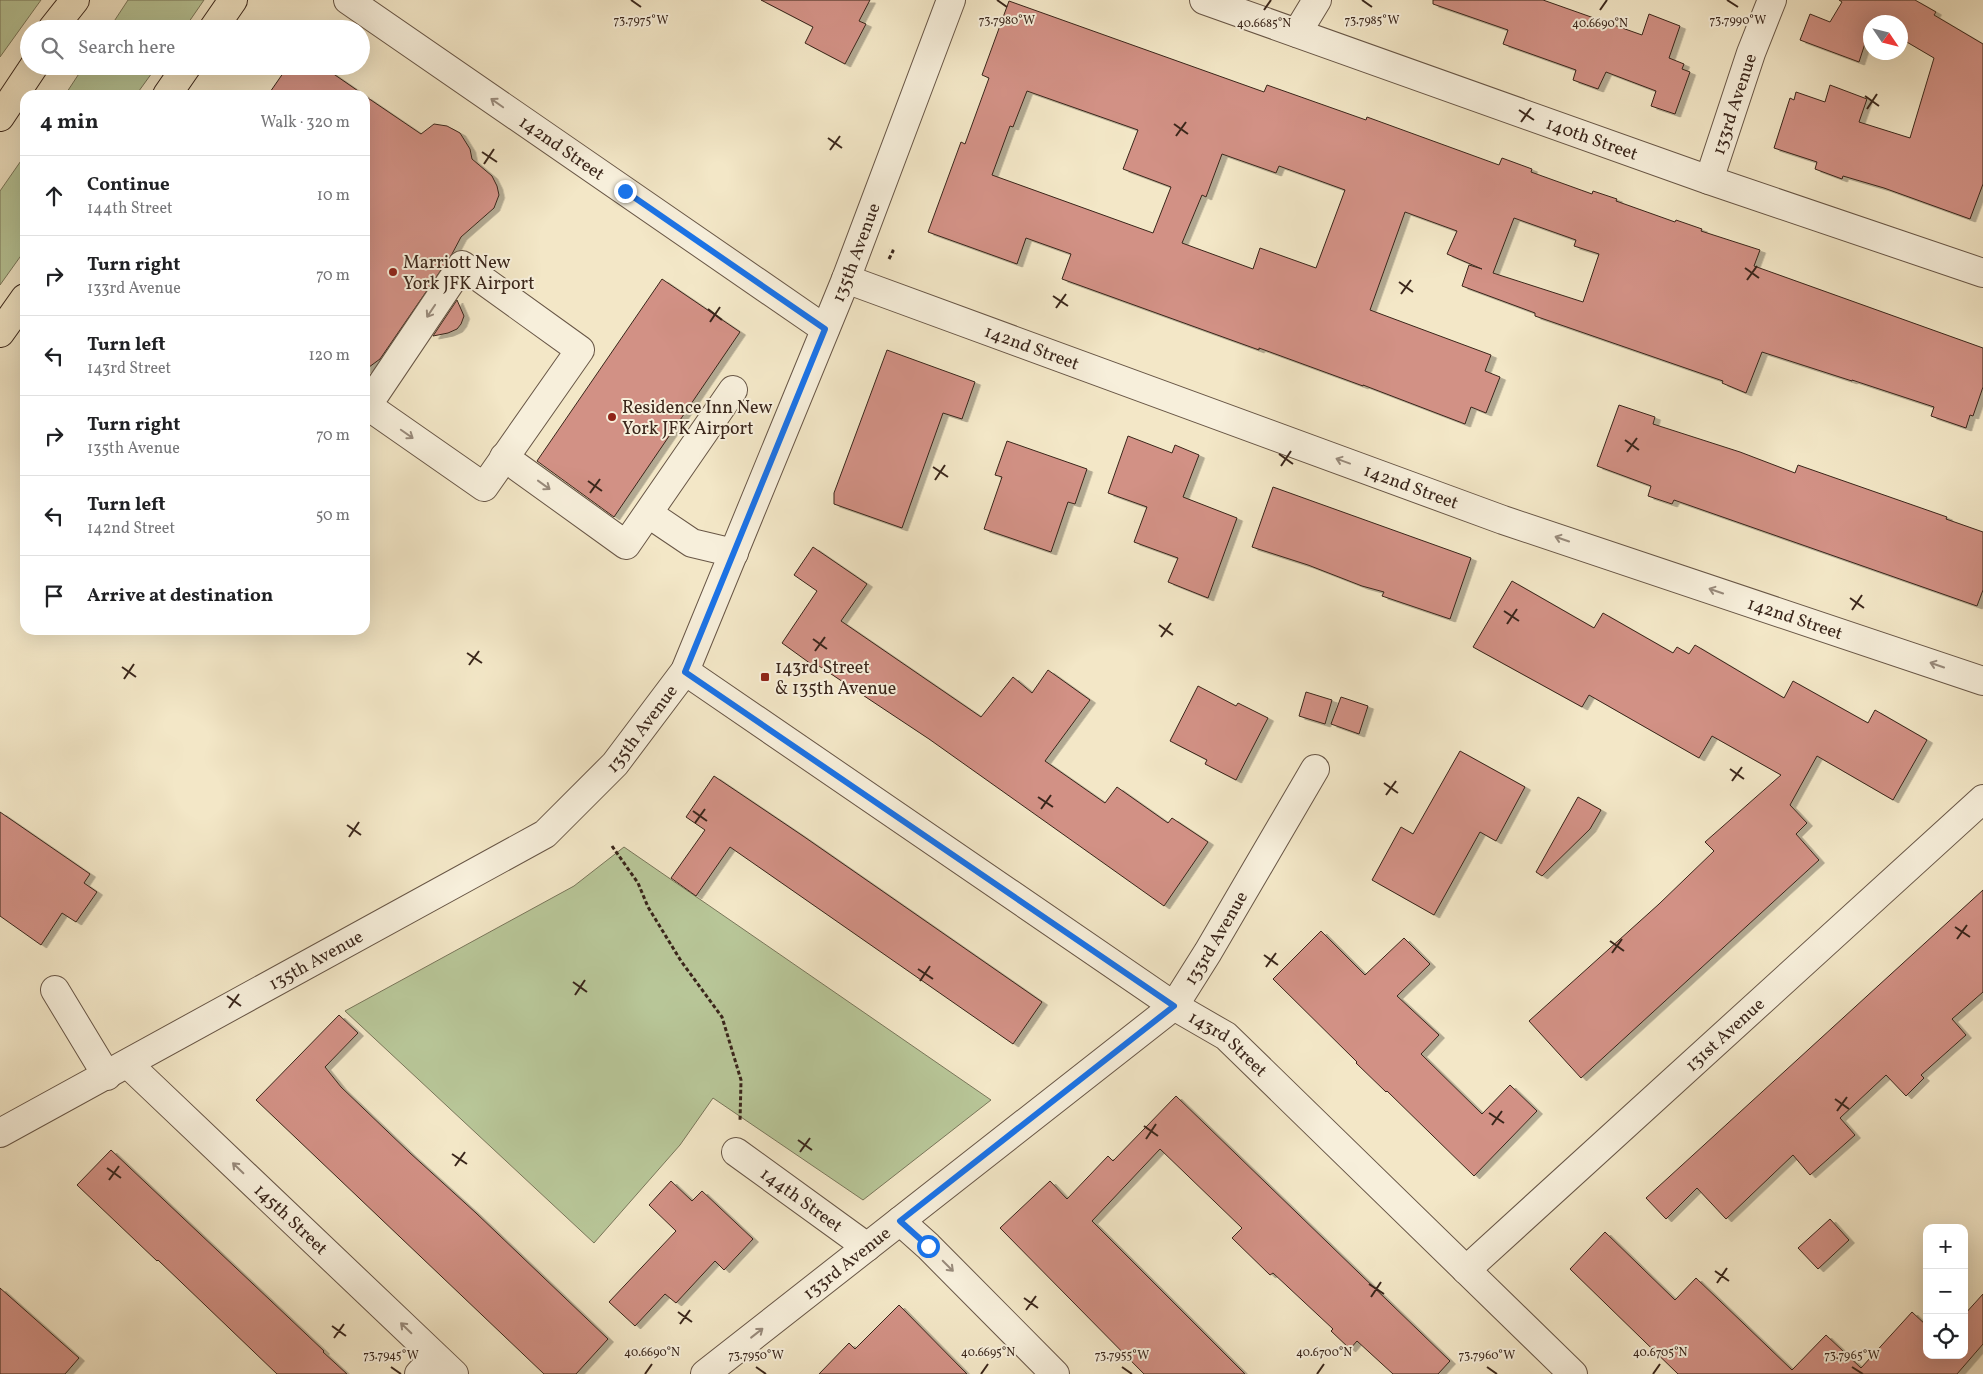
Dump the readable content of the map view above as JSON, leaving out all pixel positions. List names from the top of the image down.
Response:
{
  "streets": {
    "street": [
      "133rd Avenue",
      "140th Street",
      "142nd Street",
      "135th Avenue",
      "131st Avenue",
      "143rd Street",
      "144th Street",
      "145th Street"
    ]
  },
  "crossings": [
    ["133rd Avenue", "140th Street"],
    ["133rd Avenue", "143rd Street"],
    ["133rd Avenue", "144th Street"],
    ["142nd Street", "135th Avenue"],
    ["135th Avenue", "143rd Street"],
    ["135th Avenue", "145th Street"],
    ["131st Avenue", "143rd Street"]
  ],
  "one_way": ["142nd Street", "145th Street"],
  "places": {
    "other": ["Marriott New York JFK Airport", "Residence Inn New York JFK Airport"],
    "transit": ["143rd Street & 135th Avenue"]
  },
  "north": "bottom right",
  "page": {
    "search": "Search here",
    "heading": ["4 min", "Walk · 320 m"],
    "list": [
      ["Continue", "144th Street", "10 m"],
      ["Turn right", "133rd Avenue", "70 m"],
      ["Turn left", "143rd Street", "120 m"],
      ["Turn right", "135th Avenue", "70 m"],
      ["Turn left", "142nd Street", "50 m"],
      "Arrive at destination"
    ],
    "map_buttons": ["+", "−"]
  },
  "coordinates": [
    "73.7985°W",
    "73.7975°W",
    "73.7980°W",
    "73.7990°W",
    "40.6685°N",
    "40.6690°N",
    "40.6695°N",
    "40.6700°N",
    "40.6705°N",
    "73.7945°W",
    "73.7950°W",
    "73.7955°W",
    "73.7960°W",
    "73.7965°W"
  ]
}
